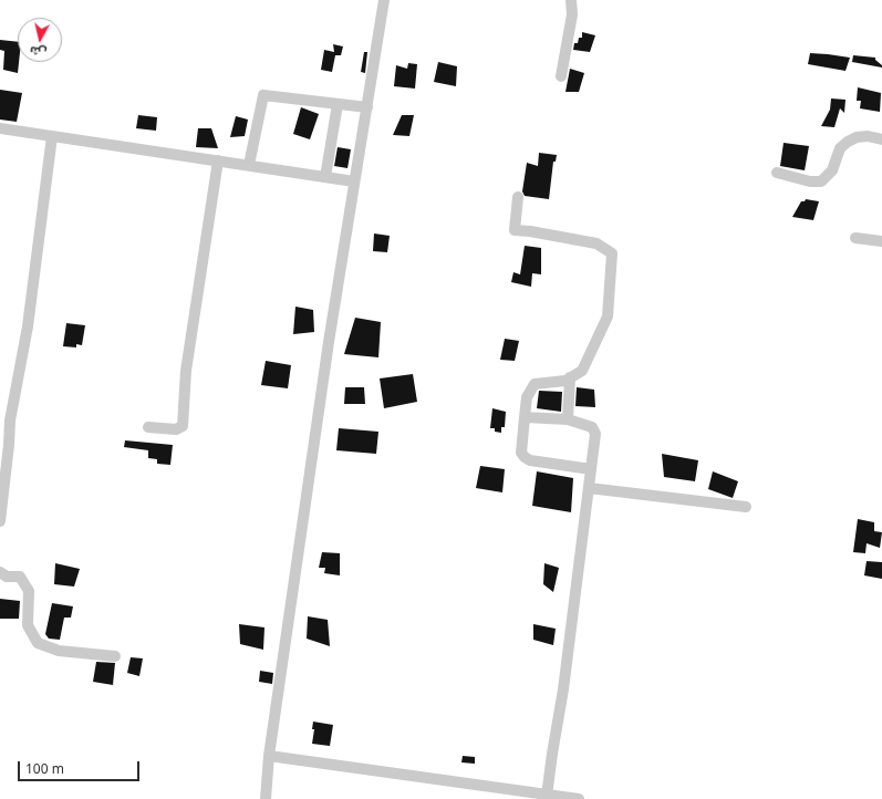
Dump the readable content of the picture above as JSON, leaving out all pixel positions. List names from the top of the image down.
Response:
{
  "scale_bar": "100 m",
  "north": "bottom"
}
